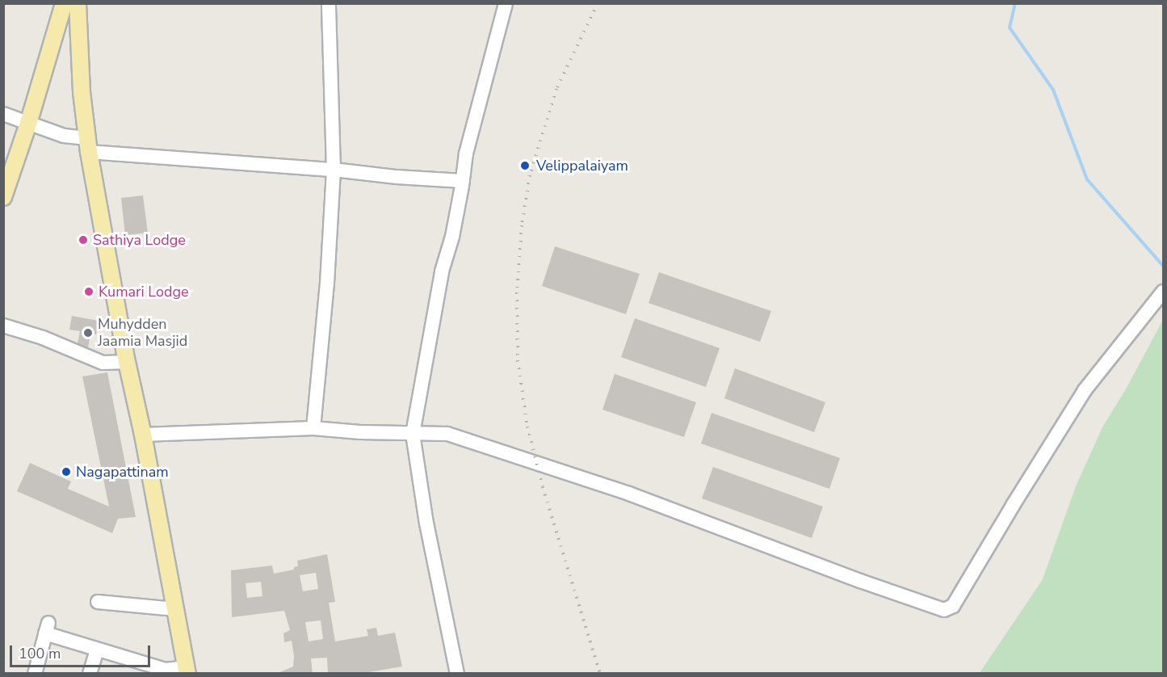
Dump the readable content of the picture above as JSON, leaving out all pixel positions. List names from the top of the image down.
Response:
{
  "places": [
    "Velippalaiyam",
    "Sathiya Lodge",
    "Kumari Lodge",
    "Muhydden Jaamia Masjid",
    "Nagapattinam"
  ],
  "scale_bar": "100 m"
}
